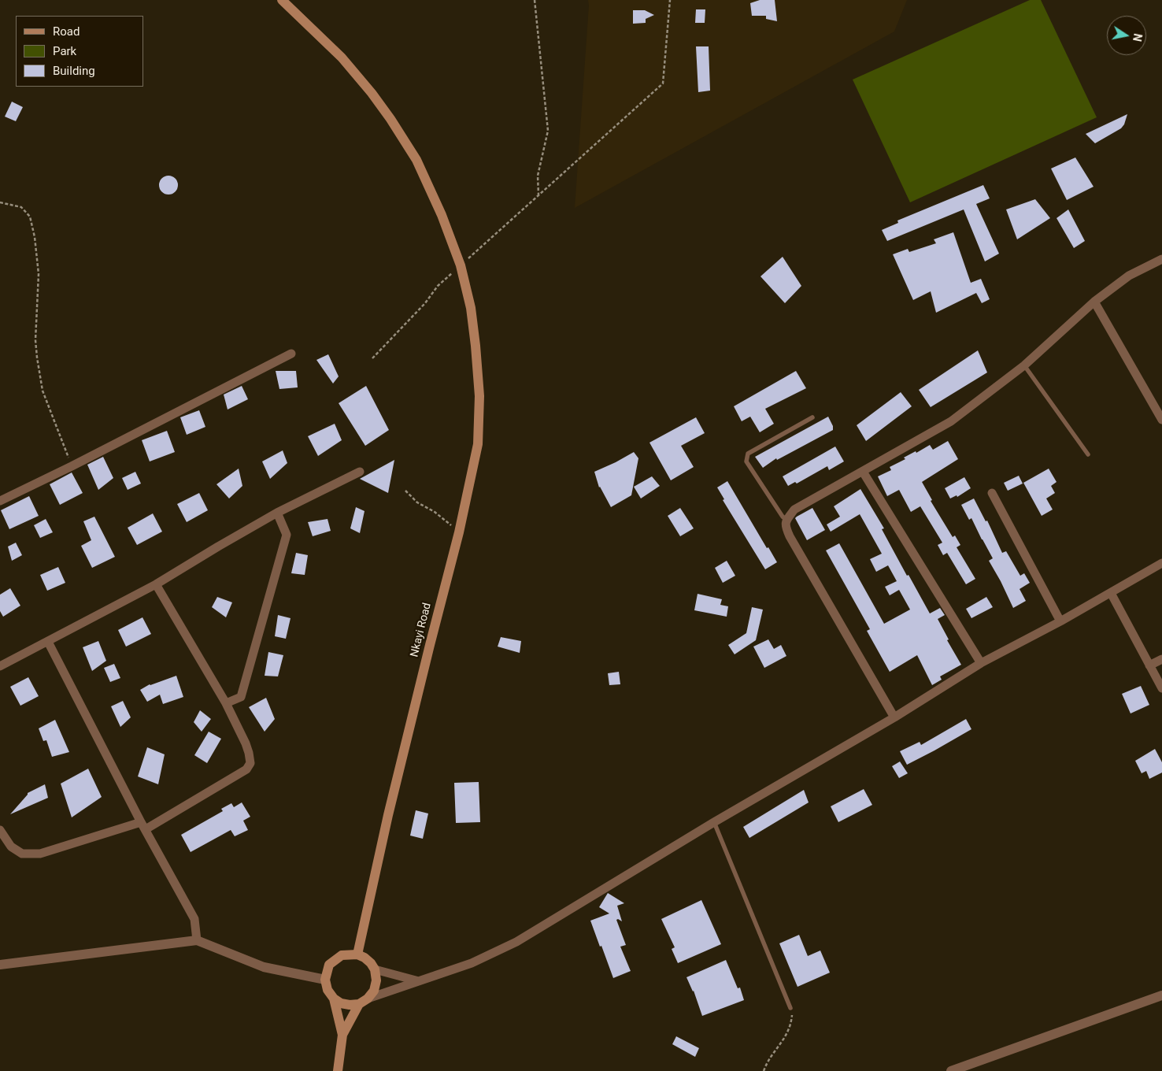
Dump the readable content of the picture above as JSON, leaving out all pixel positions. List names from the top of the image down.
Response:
{
  "streets": {
    "main road": ["Nkayi Road"]
  },
  "legend": ["Road", "Park", "Building"],
  "north": "right"
}
